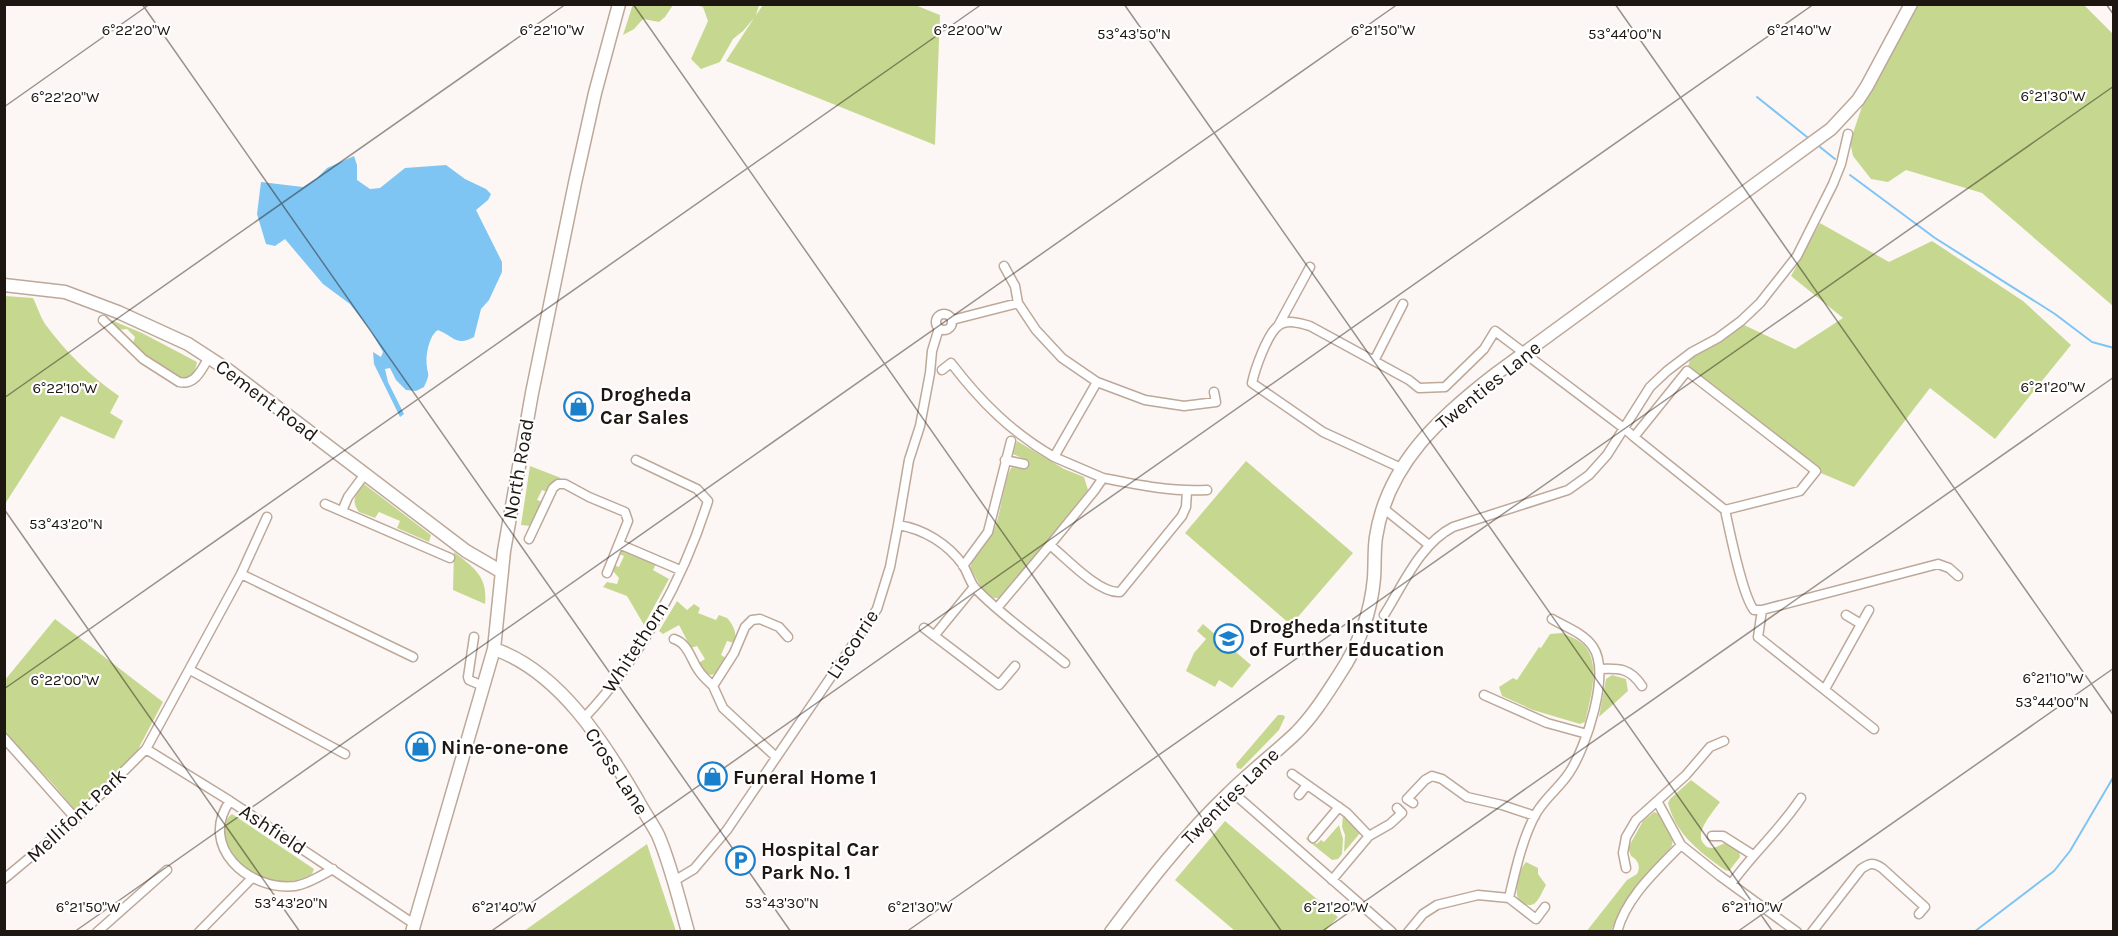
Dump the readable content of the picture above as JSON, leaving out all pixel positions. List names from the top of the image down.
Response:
{
  "streets": {
    "street": [
      "Twenties Lane",
      "Cement Road",
      "North Road",
      "Liscorrie",
      "Whitethorn",
      "Cross Lane",
      "Mellifont Park",
      "Ashfield"
    ]
  },
  "crossings": [
    ["Cement Road", "North Road"],
    ["North Road", "Cross Lane"],
    ["North Road", "Ashfield"],
    ["Liscorrie", "Cross Lane"],
    ["Whitethorn", "Cross Lane"]
  ],
  "places": {
    "shop": ["Drogheda Car Sales", "Nine-one-one", "Funeral Home 1"],
    "school or university": ["Drogheda Institute of Further Education"],
    "parking": ["Hospital Car Park No. 1"]
  },
  "coordinates": [
    "6°22'20\"W",
    "6°22'10\"W",
    "6°22'00\"W",
    "6°21'50\"W",
    "6°21'40\"W",
    "53°43'50\"N",
    "53°44'00\"N",
    "6°21'30\"W",
    "6°21'20\"W",
    "53°43'20\"N",
    "6°21'10\"W",
    "53°43'30\"N"
  ]
}
